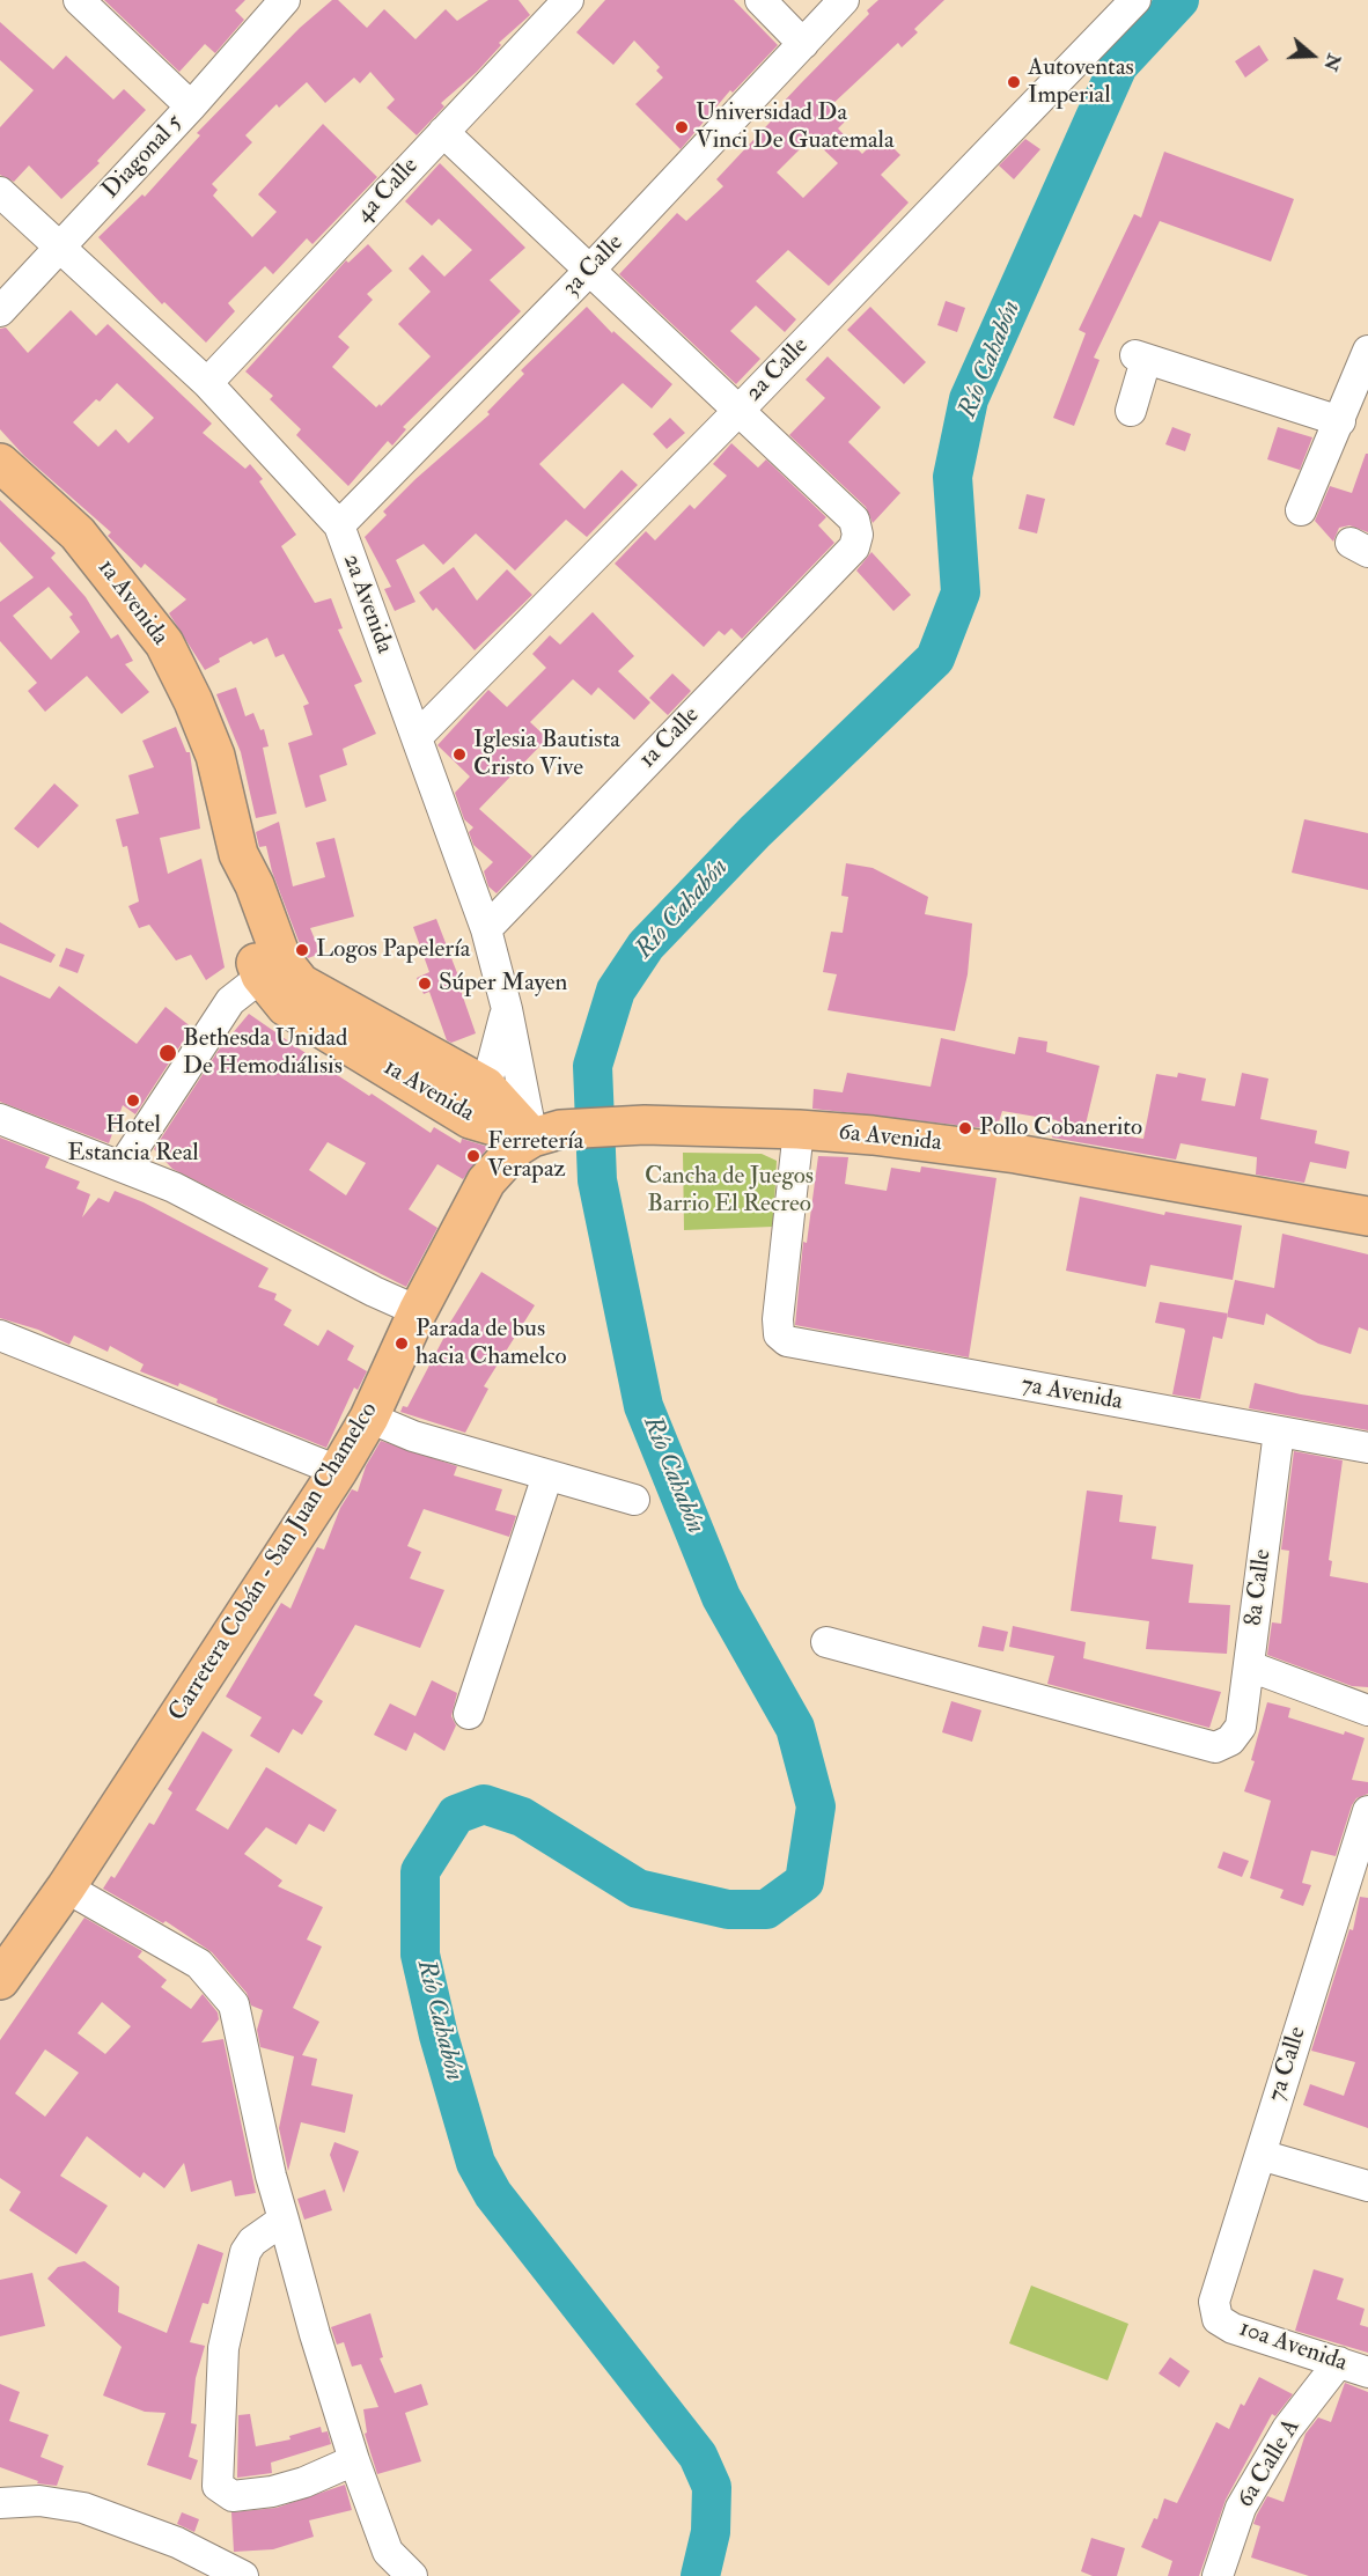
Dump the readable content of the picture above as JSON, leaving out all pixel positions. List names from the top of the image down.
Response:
{
  "streets": {
    "main road": ["1a Avenida", "6a Avenida", "Carretera Cobán - San Juan Chamelco"],
    "street": [
      "Diagonal 5",
      "4a Calle",
      "3a Calle",
      "2a Calle",
      "2a Avenida",
      "1a Calle",
      "7a Avenida",
      "8a Calle",
      "7a Calle",
      "10a Avenida",
      "6a Calle A"
    ]
  },
  "crossings": [
    ["Diagonal 5", "2a Avenida"],
    ["4a Calle", "2a Avenida"],
    ["3a Calle", "2a Avenida"],
    ["2a Calle", "2a Avenida"],
    ["2a Calle", "1a Calle"],
    ["1a Avenida", "2a Avenida"],
    ["1a Avenida", "6a Avenida"],
    ["1a Avenida", "Carretera Cobán - San Juan Chamelco"],
    ["2a Avenida", "1a Calle"],
    ["2a Avenida", "6a Avenida"],
    ["2a Avenida", "Carretera Cobán - San Juan Chamelco"],
    ["6a Avenida", "7a Avenida"],
    ["6a Avenida", "Carretera Cobán - San Juan Chamelco"],
    ["7a Avenida", "8a Calle"],
    ["7a Calle", "10a Avenida"],
    ["10a Avenida", "6a Calle A"]
  ],
  "water": ["Río Cahabón"],
  "parks": ["Cancha de Juegos Barrio El Recreo"],
  "places": [
    "Autoventas Imperial",
    "Universidad Da Vinci De Guatemala",
    "Iglesia Bautista Cristo Vive",
    "Logos Papelería",
    "Súper Mayen",
    "Bethesda Unidad De Hemodiálisis",
    "Hotel Estancia Real",
    "Pollo Cobanerito",
    "Ferretería Verapaz",
    "Parada de bus hacia Chamelco"
  ],
  "north": "right"
}
